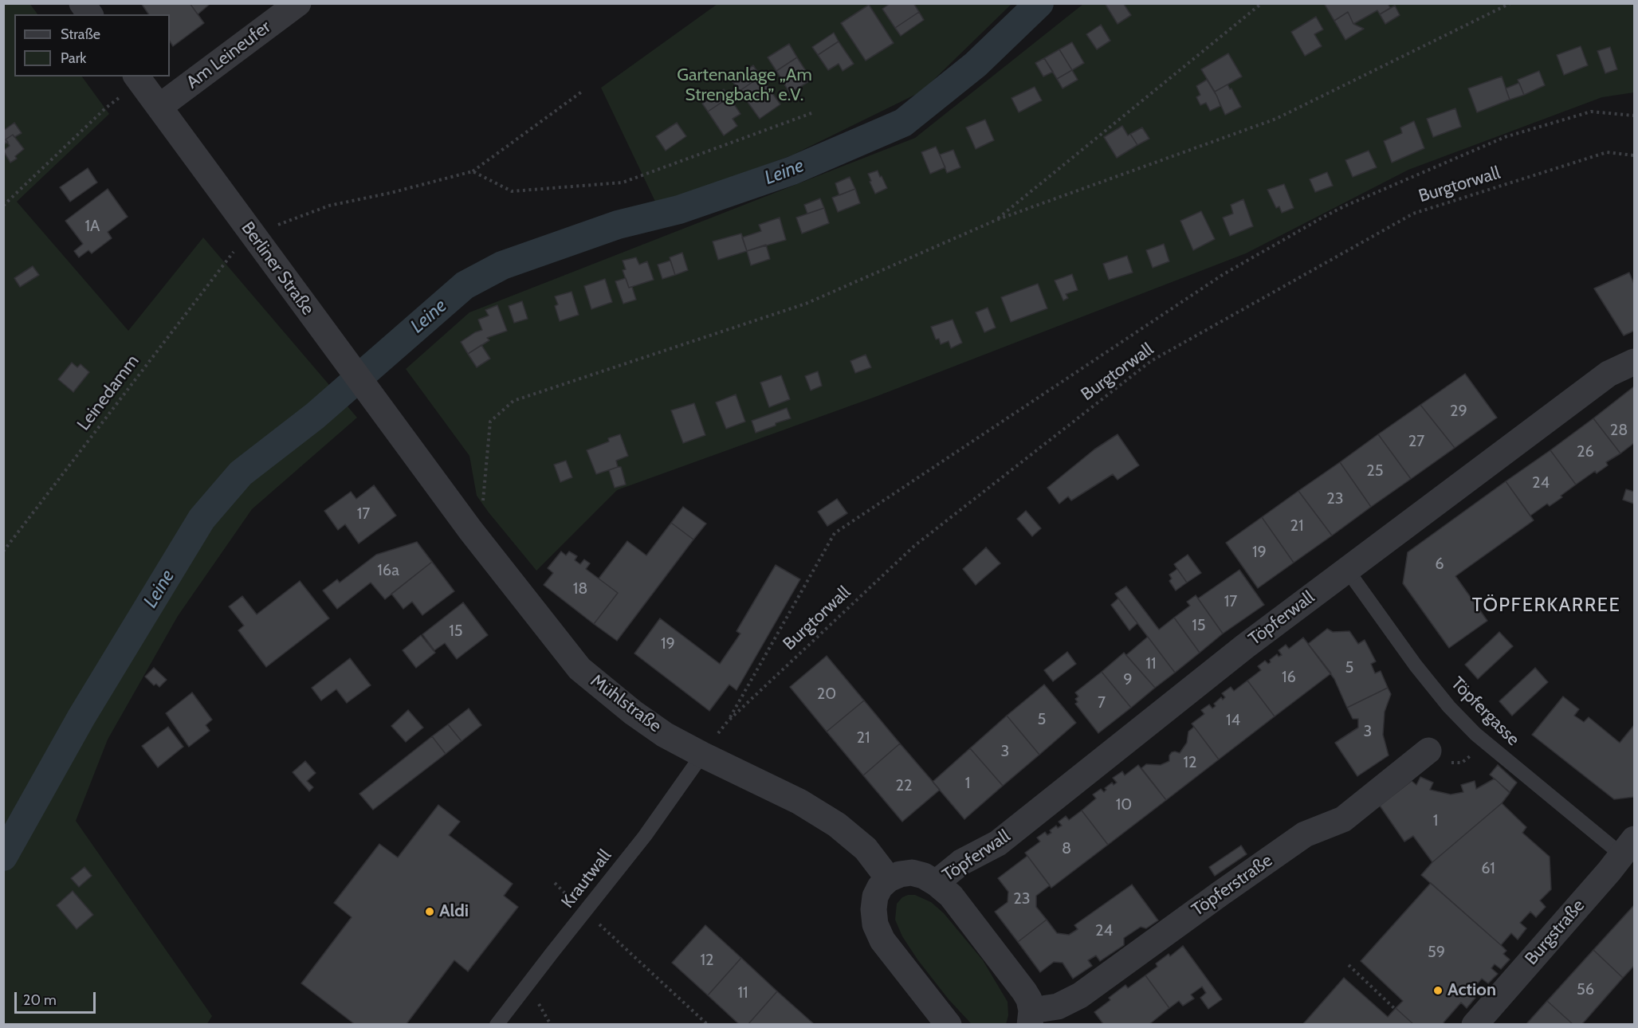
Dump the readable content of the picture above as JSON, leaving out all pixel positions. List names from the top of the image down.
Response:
{
  "streets": {
    "street": [
      "Am Leineufer",
      "Berliner Straße",
      "Töpferwall",
      "Mühlstraße",
      "Töpferstraße",
      "Burgstraße"
    ],
    "lane": ["Töpfergasse", "Krautwall"],
    "path": ["Burgtorwall", "Leinedamm"]
  },
  "crossings": [
    ["Am Leineufer", "Berliner Straße"],
    ["Burgtorwall", "Mühlstraße"],
    ["Burgtorwall", "Krautwall"],
    ["Berliner Straße", "Leinedamm"],
    ["Berliner Straße", "Mühlstraße"],
    ["Töpferwall", "Töpfergasse"],
    ["Mühlstraße", "Krautwall"],
    ["Töpfergasse", "Burgstraße"]
  ],
  "districts": ["TÖPFERKARREE"],
  "water": ["Leine"],
  "parks": ["Gartenanlage „Am Strengbach” e.V."],
  "places": ["Aldi", "Action"],
  "house_numbers": [
    "1A",
    "29",
    "28",
    "27",
    "26",
    "25",
    "24",
    "23",
    "17",
    "21",
    "19",
    "6",
    "16a",
    "18",
    "17",
    "15",
    "15",
    "19",
    "11",
    "5",
    "16",
    "9",
    "20",
    "7",
    "5",
    "14",
    "3",
    "21",
    "3",
    "12",
    "1",
    "22",
    "10",
    "1",
    "8",
    "61",
    "23",
    "24",
    "59",
    "12",
    "56",
    "11"
  ],
  "legend": ["Straße", "Park"],
  "scale_bar": "20 m"
}
